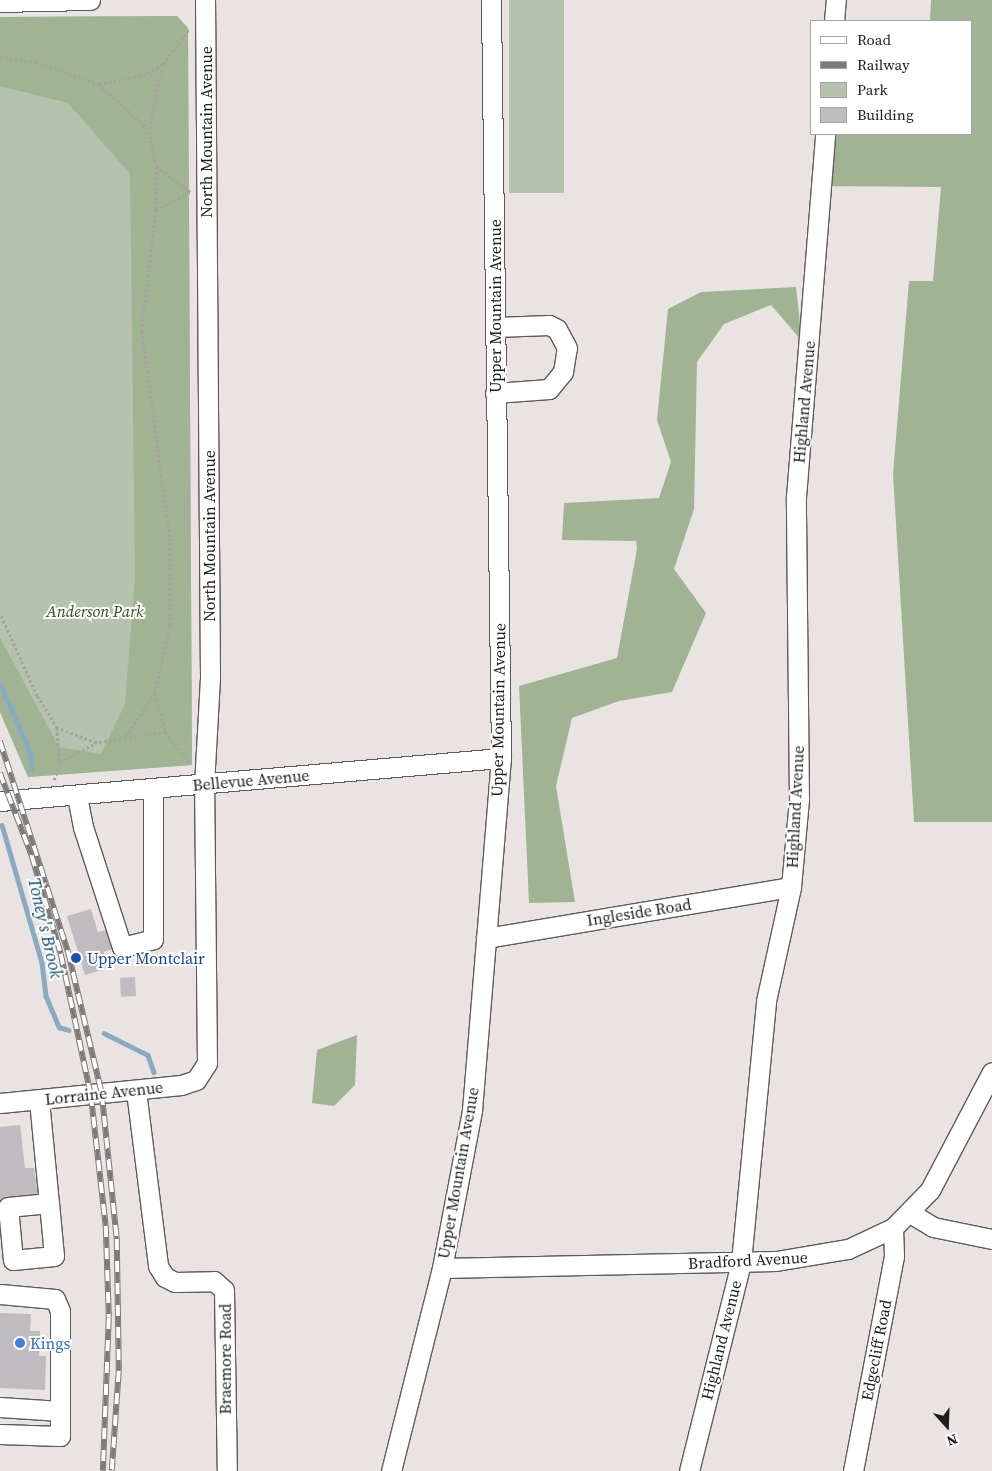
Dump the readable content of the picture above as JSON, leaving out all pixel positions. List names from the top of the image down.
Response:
{
  "streets": {
    "street": [
      "North Mountain Avenue",
      "Upper Mountain Avenue",
      "Highland Avenue",
      "Bellevue Avenue",
      "Ingleside Road",
      "Lorraine Avenue",
      "Bradford Avenue",
      "Edgecliff Road",
      "Braemore Road"
    ]
  },
  "crossings": [
    ["North Mountain Avenue", "Bellevue Avenue"],
    ["North Mountain Avenue", "Lorraine Avenue"],
    ["Upper Mountain Avenue", "Bellevue Avenue"],
    ["Upper Mountain Avenue", "Ingleside Road"],
    ["Upper Mountain Avenue", "Bradford Avenue"],
    ["Highland Avenue", "Ingleside Road"],
    ["Highland Avenue", "Bradford Avenue"],
    ["Lorraine Avenue", "Braemore Road"],
    ["Bradford Avenue", "Edgecliff Road"]
  ],
  "water": ["Toney's Brook"],
  "parks": ["Anderson Park"],
  "places": ["Upper Montclair", "Kings"],
  "legend": [
    "Road",
    "Railway",
    "Park",
    "Building"
  ],
  "north": "bottom"
}
